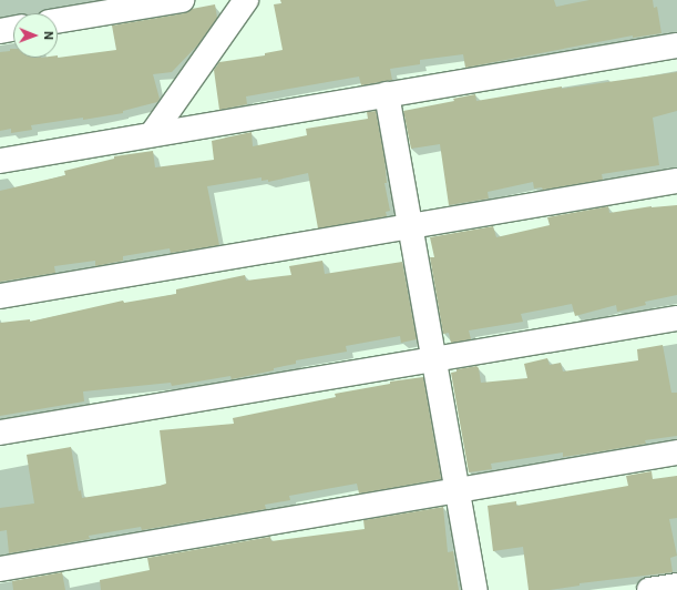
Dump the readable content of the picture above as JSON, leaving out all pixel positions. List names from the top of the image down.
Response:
{
  "north": "right"
}
